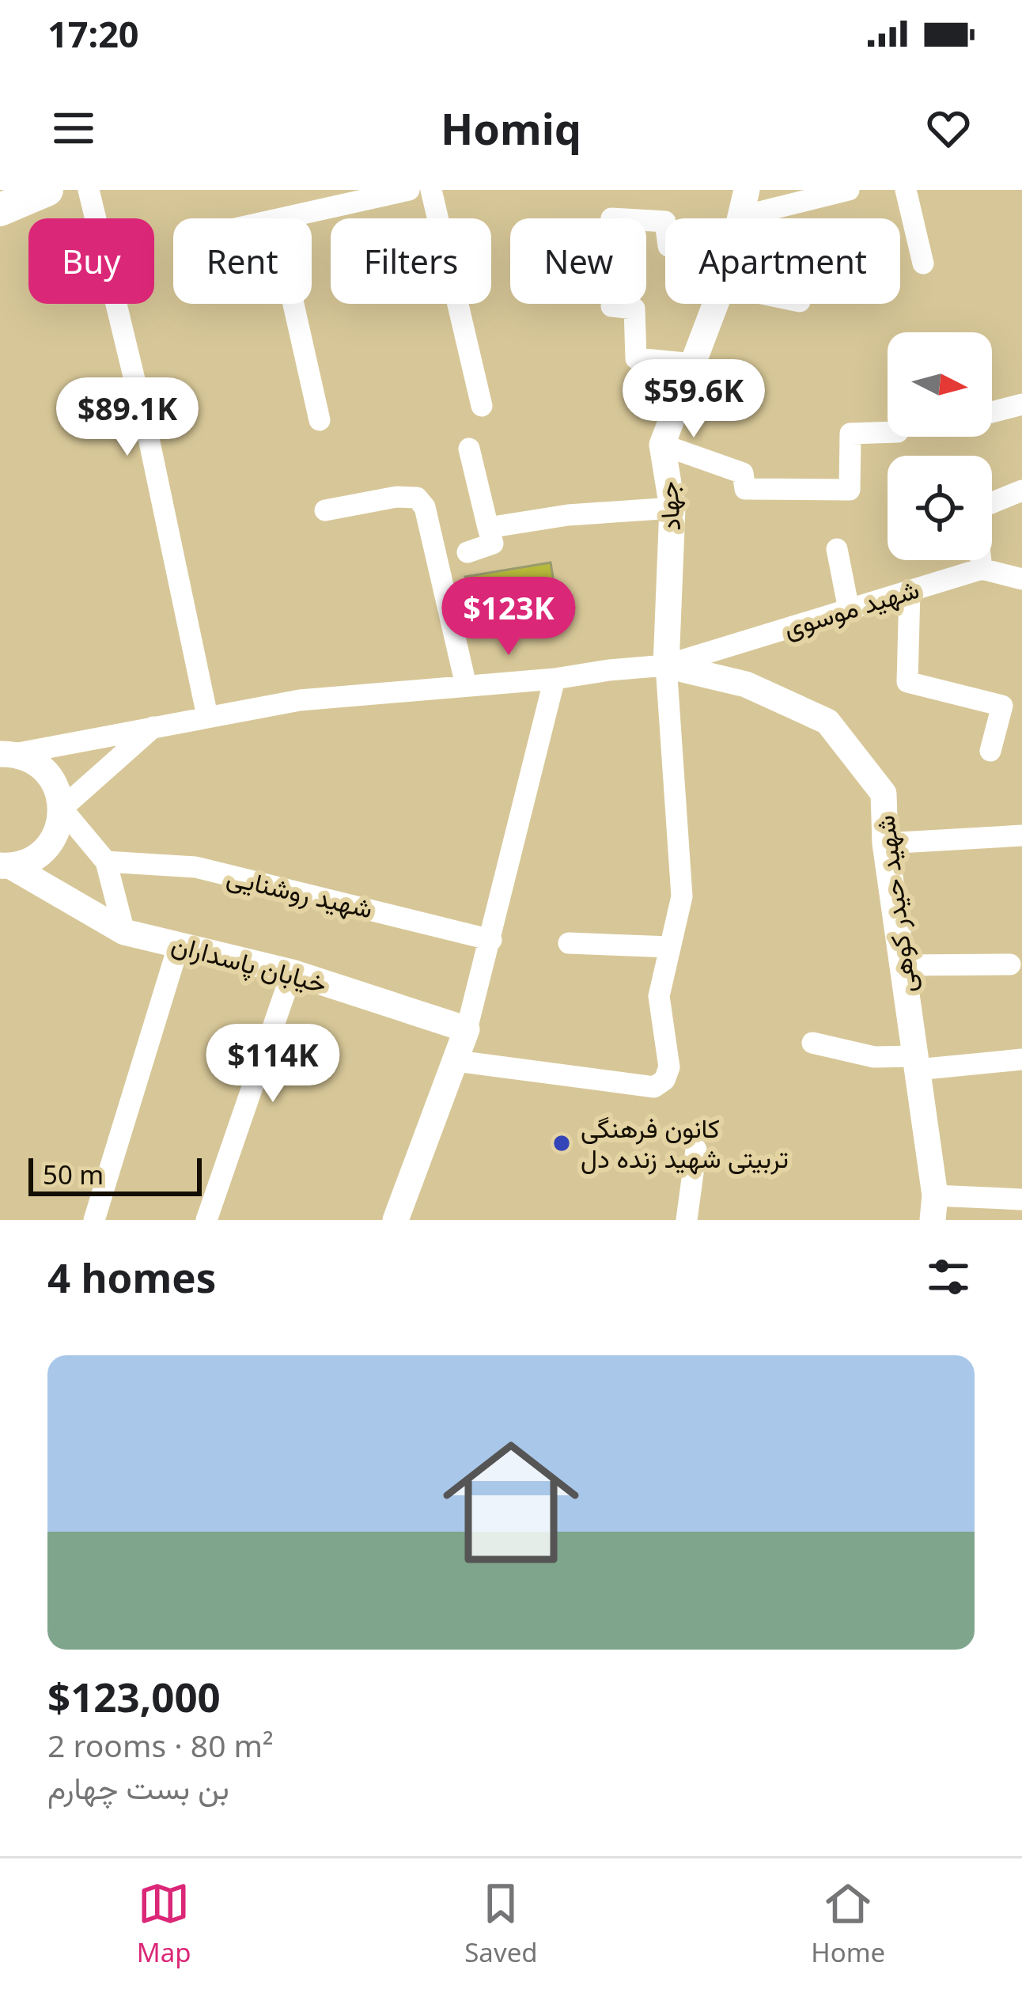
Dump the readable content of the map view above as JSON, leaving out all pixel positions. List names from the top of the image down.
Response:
{
  "streets": {
    "street": [
      "جهاد",
      "شهید موسوی",
      "شهید روشنایی",
      "شهید حیدر کوهی",
      "خیابان پاسداران"
    ]
  },
  "crossings": [
    ["جهاد", "شهید موسوی"],
    ["جهاد", "شهید حیدر کوهی"],
    ["شهید موسوی", "شهید حیدر کوهی"]
  ],
  "places": ["کانون فرهنگی تربیتی شهید زنده دل"],
  "scale_bar": "50 m",
  "north": "right",
  "page": {
    "status": "17:20",
    "header": "Homiq",
    "chip": [
      "Buy",
      "Rent",
      "Filters",
      "New",
      "Apartment"
    ],
    "price": [
      "$59.6K",
      "$89.1K",
      "$123K",
      "$114K"
    ],
    "scale": "50 m",
    "heading": "4 homes",
    "list": [
      {
        "name": "$123,000",
        "note": "2 rooms · 80 m² · بن بست چهارم"
      }
    ],
    "tabs": ["Map", "Saved", "Home"]
  }
}
